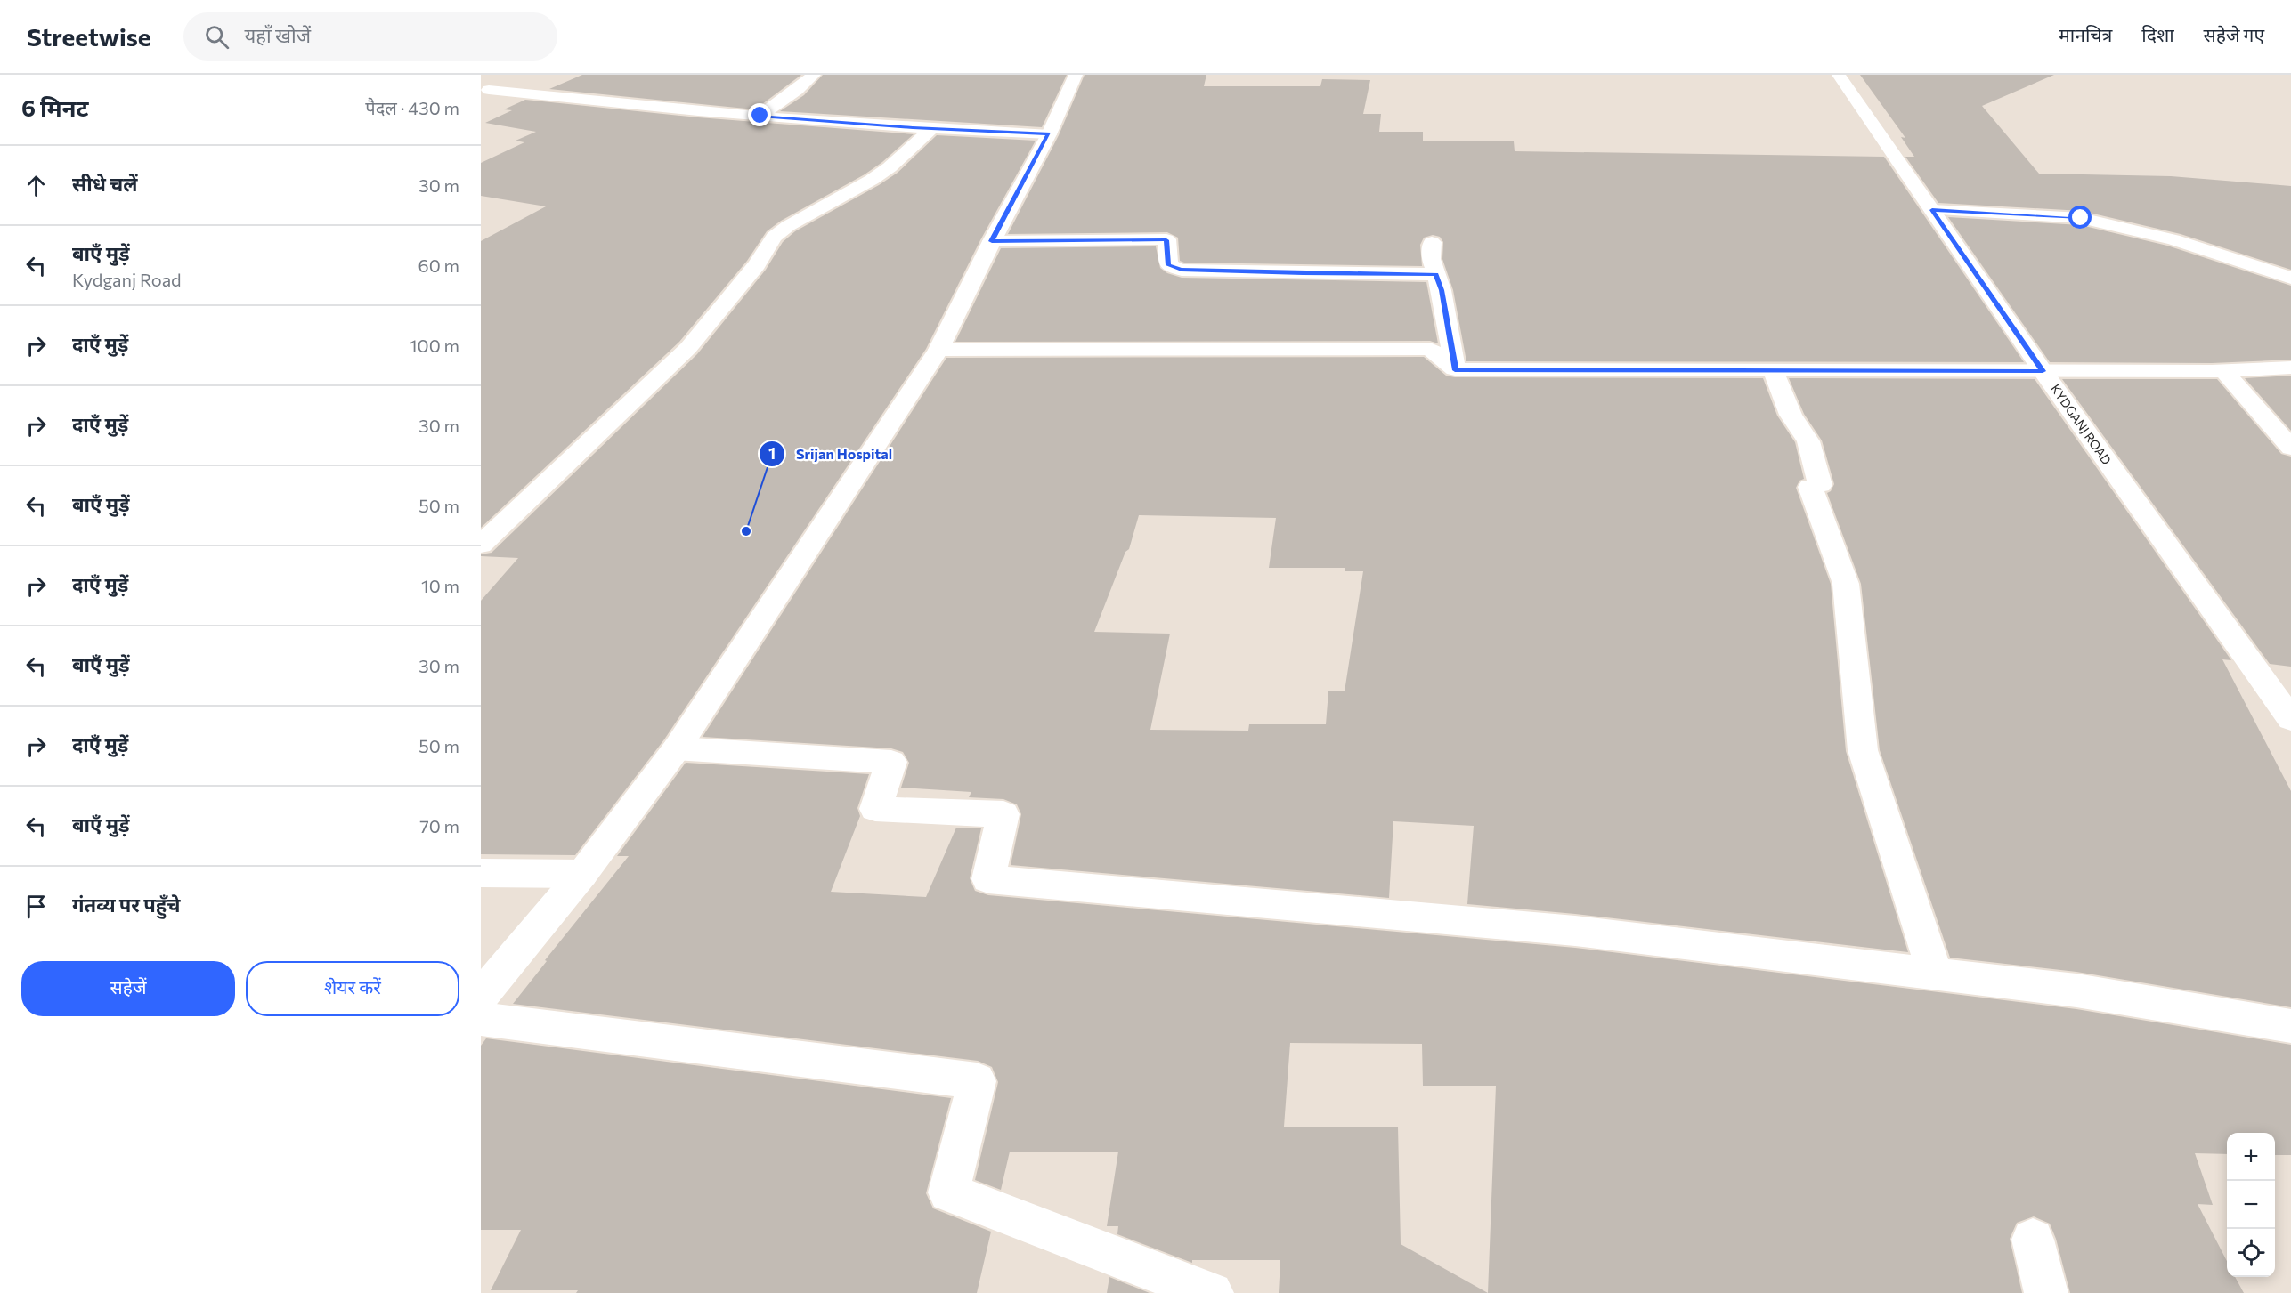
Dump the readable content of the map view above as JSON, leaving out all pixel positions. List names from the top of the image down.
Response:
{
  "streets": {
    "street": ["KYDGANJ ROAD"]
  },
  "places": ["Srijan Hospital"],
  "page": {
    "header": "Streetwise",
    "search": "यहाँ खोजें",
    "nav": ["मानचित्र", "दिशा", "सहेजे गए"],
    "heading": ["6 मिनट", "पैदल · 430 m"],
    "list": [
      ["सीधे चलें", "30 m"],
      ["बाएँ मुड़ें", "Kydganj Road", "60 m"],
      ["दाएँ मुड़ें", "100 m"],
      ["दाएँ मुड़ें", "30 m"],
      ["बाएँ मुड़ें", "50 m"],
      ["दाएँ मुड़ें", "10 m"],
      ["बाएँ मुड़ें", "30 m"],
      ["दाएँ मुड़ें", "50 m"],
      ["बाएँ मुड़ें", "70 m"],
      "गंतव्य पर पहुँचे"
    ],
    "buttons": ["सहेजें", "शेयर करें"],
    "map_buttons": ["+", "−"]
  }
}
